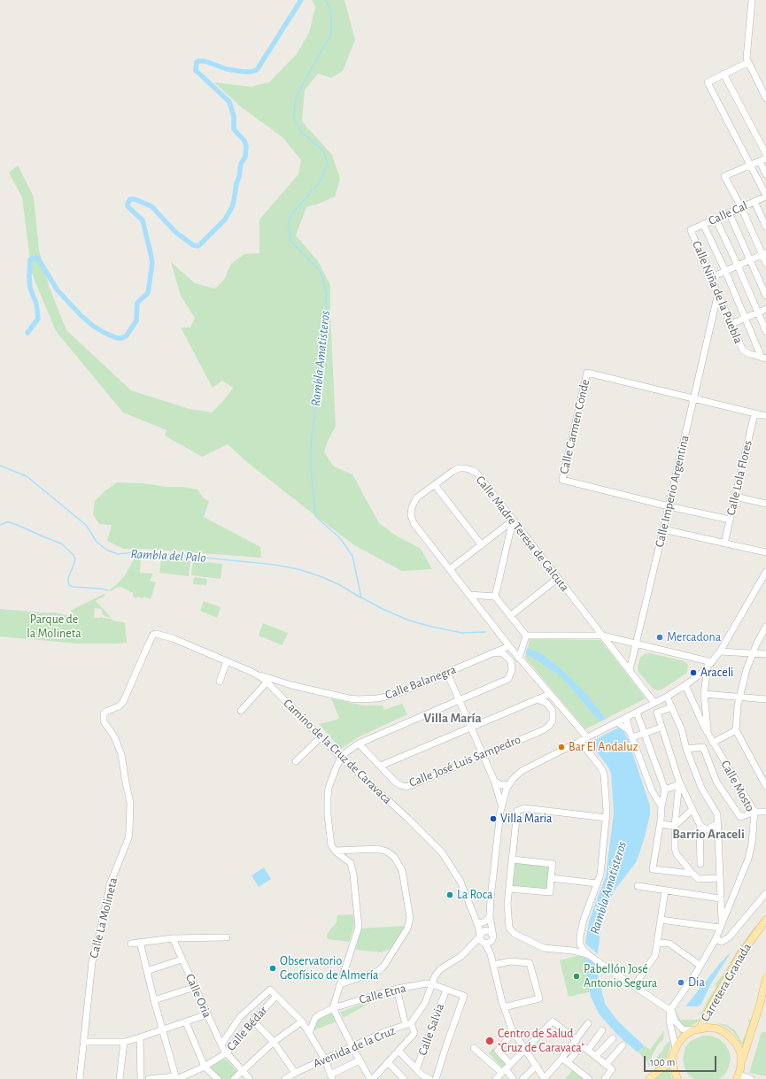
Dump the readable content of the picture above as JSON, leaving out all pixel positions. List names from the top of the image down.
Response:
{
  "streets": {
    "main road": ["Carretera Granada"],
    "street": [
      "Calle Cal",
      "Calle Niña de la Puebla",
      "Calle Carmen Conde",
      "Calle Lola Flores",
      "Calle Imperio Argentina",
      "Calle Madre Teresa de Calcuta",
      "Calle Balanegra",
      "Camino de la Cruz de Caravaca",
      "Calle José Luis Sampedro",
      "Calle Mosto",
      "Calle La Molineta",
      "Calle Etna",
      "Calle Oria",
      "Calle Bédar",
      "Calle Salvia",
      "Avenida de la Cruz"
    ]
  },
  "crossings": [
    ["Calle Cal", "Calle Niña de la Puebla"],
    ["Calle Niña de la Puebla", "Calle Imperio Argentina"],
    ["Calle Carmen Conde", "Calle Imperio Argentina"],
    ["Calle Imperio Argentina", "Calle Madre Teresa de Calcuta"],
    ["Calle Madre Teresa de Calcuta", "Calle Balanegra"],
    ["Calle Balanegra", "Camino de la Cruz de Caravaca"],
    ["Camino de la Cruz de Caravaca", "Calle La Molineta"],
    ["Camino de la Cruz de Caravaca", "Avenida de la Cruz"],
    ["Calle Etna", "Avenida de la Cruz"],
    ["Calle Oria", "Calle Bédar"]
  ],
  "districts": ["Villa María", "Barrio Araceli"],
  "water": ["Rambla Amatisteros", "Rambla del Palo"],
  "parks": ["Parque de la Molineta"],
  "places": [
    "Mercadona",
    "Araceli",
    "Bar El Andaluz",
    "Villa Maria",
    "La Roca",
    "Observatorio Geofísico de Almería",
    "Pabellón José Antonio Segura",
    "Dia",
    "Centro de Salud \"Cruz de Caravaca\""
  ],
  "scale_bar": "100 m"
}
